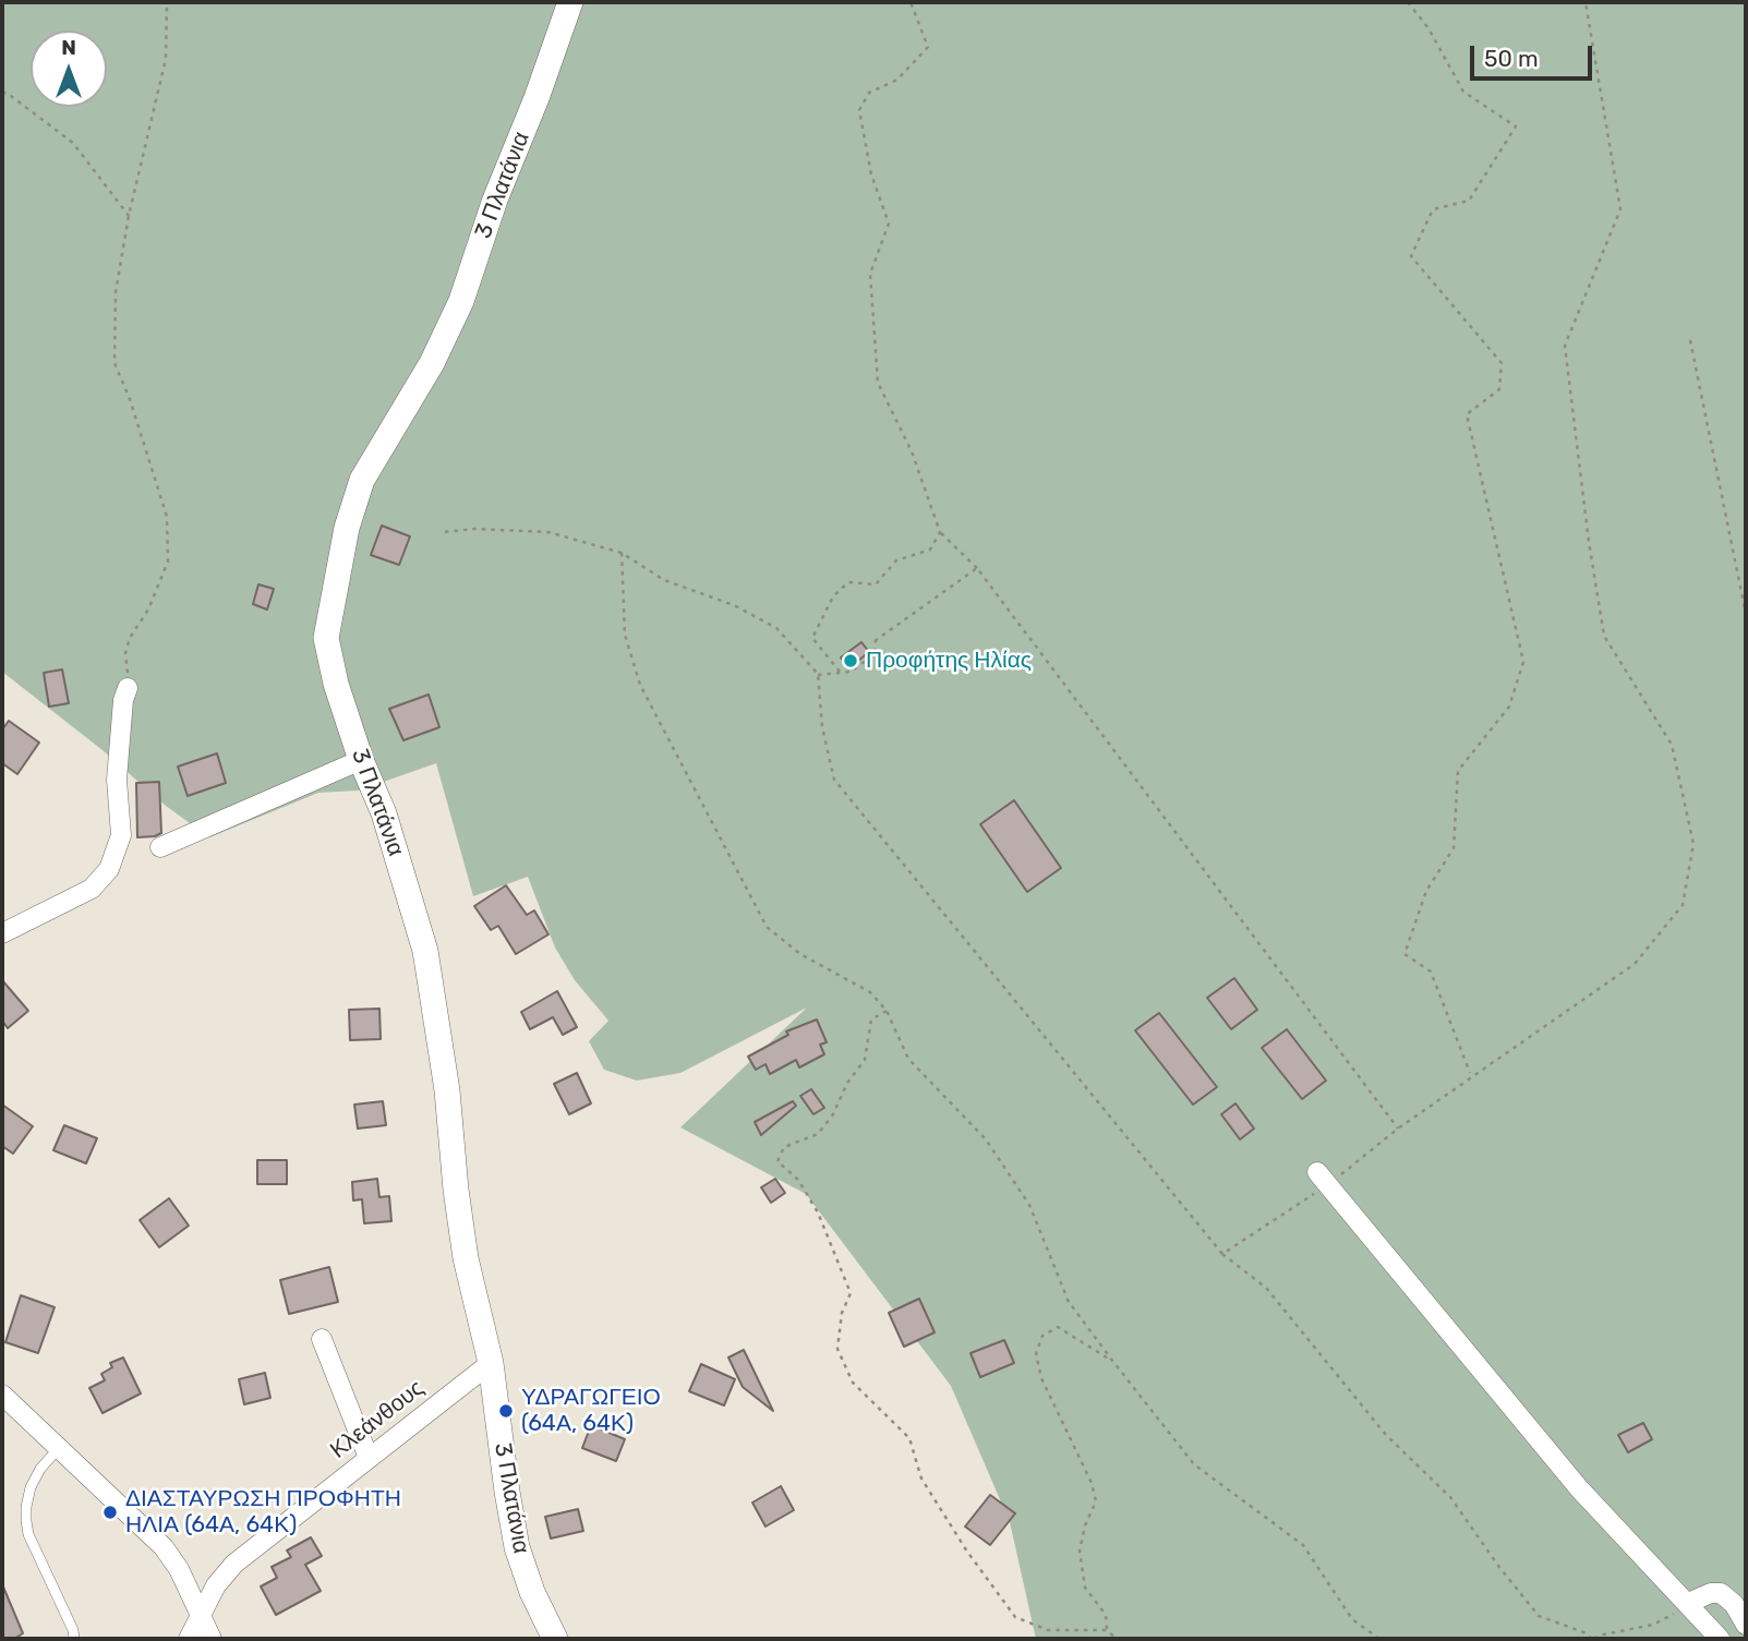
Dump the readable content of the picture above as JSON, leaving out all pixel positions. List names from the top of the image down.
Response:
{
  "streets": {
    "street": ["3 Πλατάνια", "Κλεάνθους"]
  },
  "crossings": [
    ["3 Πλατάνια", "Κλεάνθους"]
  ],
  "places": ["Προφήτης Ηλίας", "ΥΔΡΑΓΩΓΕΙΟ (64Α, 64Κ)", "ΔΙΑΣΤΑΥΡΩΣΗ ΠΡΟΦΗΤΗ ΗΛΙΑ (64Α, 64Κ)"],
  "scale_bar": "50 m",
  "north": "top"
}
